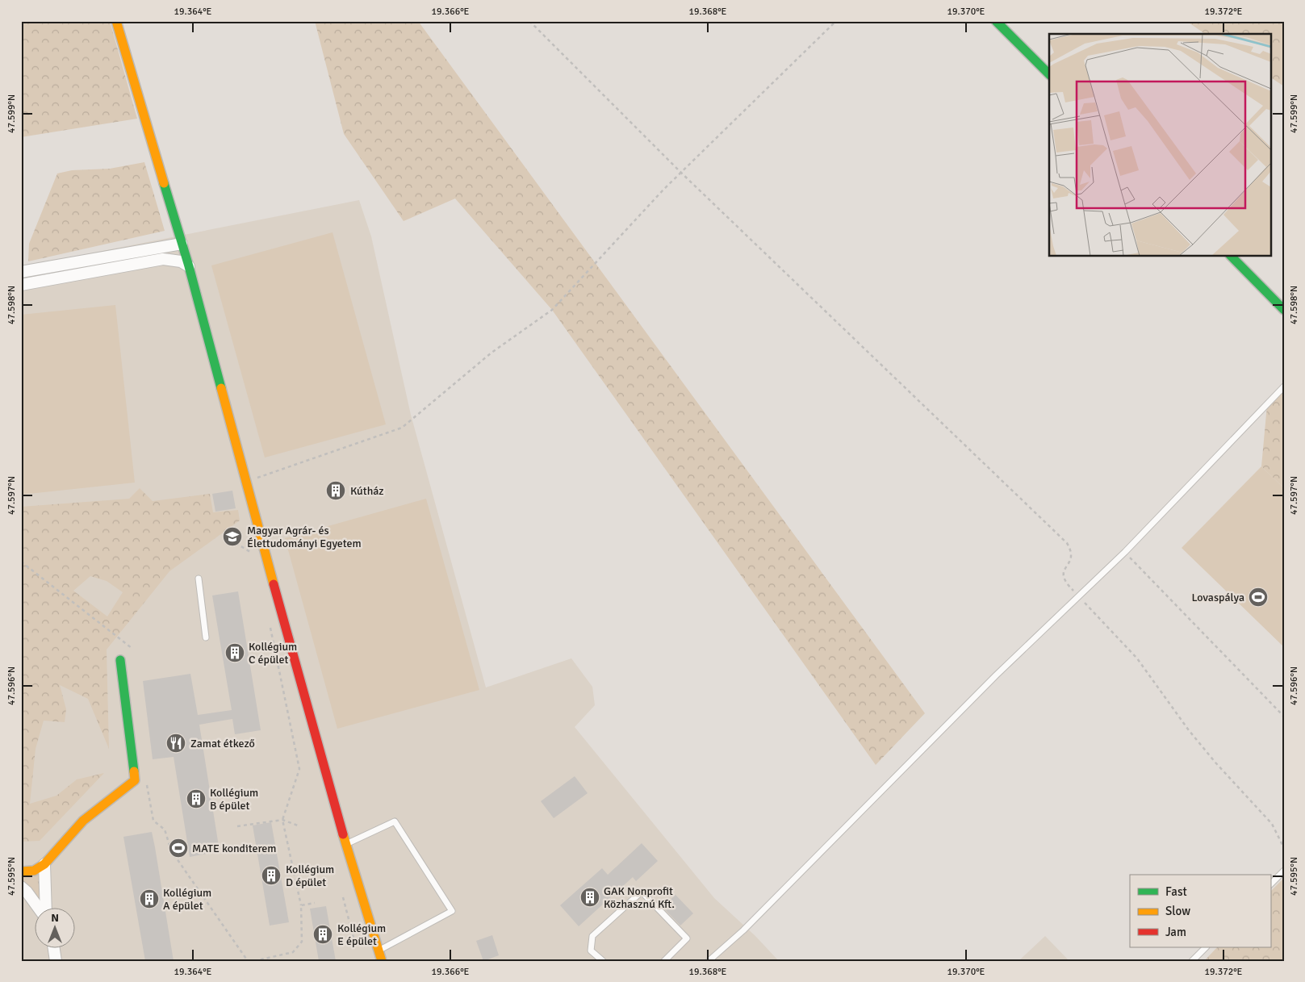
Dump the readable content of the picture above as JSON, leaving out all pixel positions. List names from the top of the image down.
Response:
{
  "places": {
    "building": [
      "Kútház",
      "Kollégium C épület",
      "Kollégium B épület",
      "Kollégium D épület",
      "GAK Nonprofit Közhasznú Kft.",
      "Kollégium A épület",
      "Kollégium E épület"
    ],
    "school or university": ["Magyar Agrár- és Élettudományi Egyetem"],
    "sports": ["Lovaspálya", "MATE konditerem"],
    "restaurant": ["Zamat étkező"]
  },
  "legend": ["Fast", "Slow", "Jam"],
  "north": "top",
  "coordinates": [
    "19.364°E",
    "19.366°E",
    "19.368°E",
    "19.370°E",
    "19.372°E",
    "47.599°N",
    "47.598°N",
    "47.597°N",
    "47.596°N",
    "47.595°N"
  ]
}
